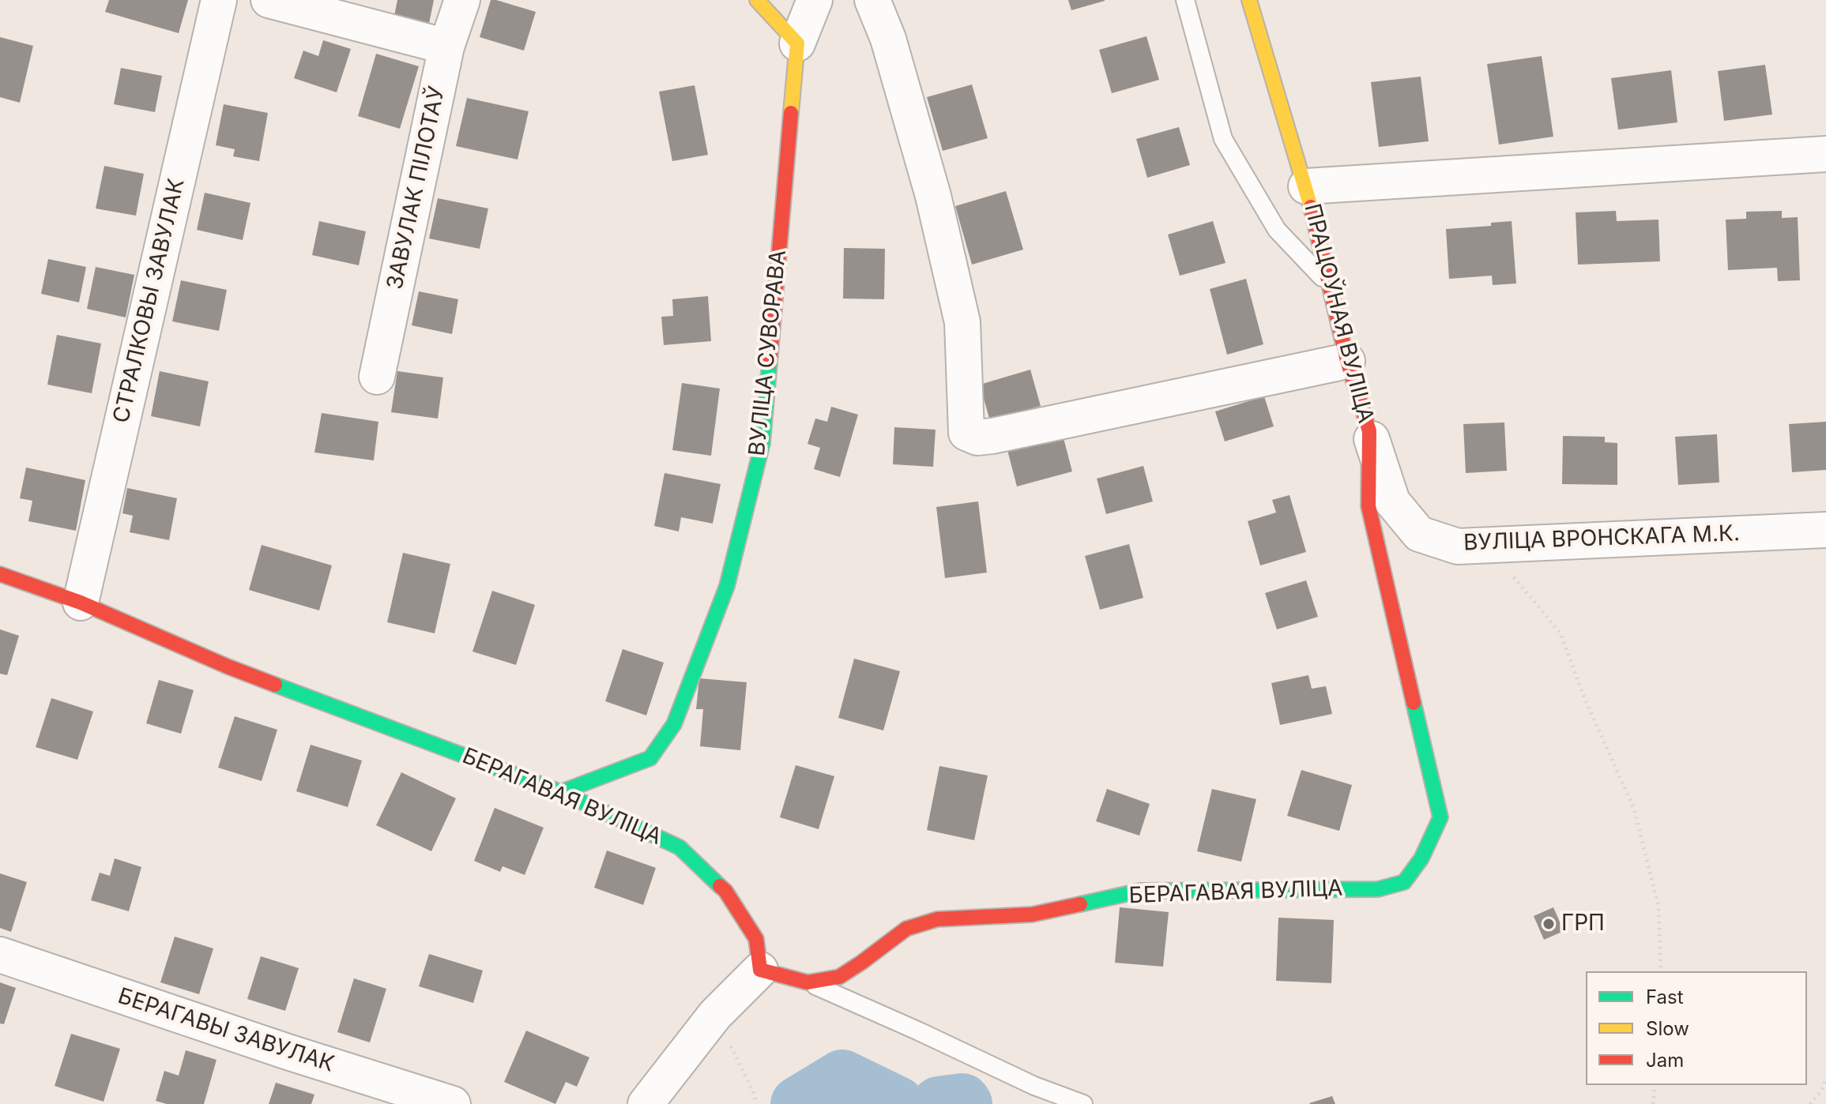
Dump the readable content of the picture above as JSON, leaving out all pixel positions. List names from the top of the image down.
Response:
{
  "streets": {
    "street": [
      "ЗАВУЛАК ПІЛОТАЎ",
      "СТРАЛКОВЫ ЗАВУЛАК",
      "ПРАЦОЎНАЯ ВУЛІЦА",
      "ВУЛІЦА СУВОРАВА",
      "ВУЛІЦА ВРОНСКАГА М.К.",
      "БЕРАГАВАЯ ВУЛІЦА",
      "БЕРАГАВЫ ЗАВУЛАК"
    ]
  },
  "crossings": [
    ["СТРАЛКОВЫ ЗАВУЛАК", "БЕРАГАВАЯ ВУЛІЦА"],
    ["ПРАЦОЎНАЯ ВУЛІЦА", "ВУЛІЦА ВРОНСКАГА М.К."],
    ["ПРАЦОЎНАЯ ВУЛІЦА", "БЕРАГАВАЯ ВУЛІЦА"],
    ["ВУЛІЦА СУВОРАВА", "БЕРАГАВАЯ ВУЛІЦА"]
  ],
  "places": ["ГРП"],
  "legend": ["Fast", "Slow", "Jam"]
}
